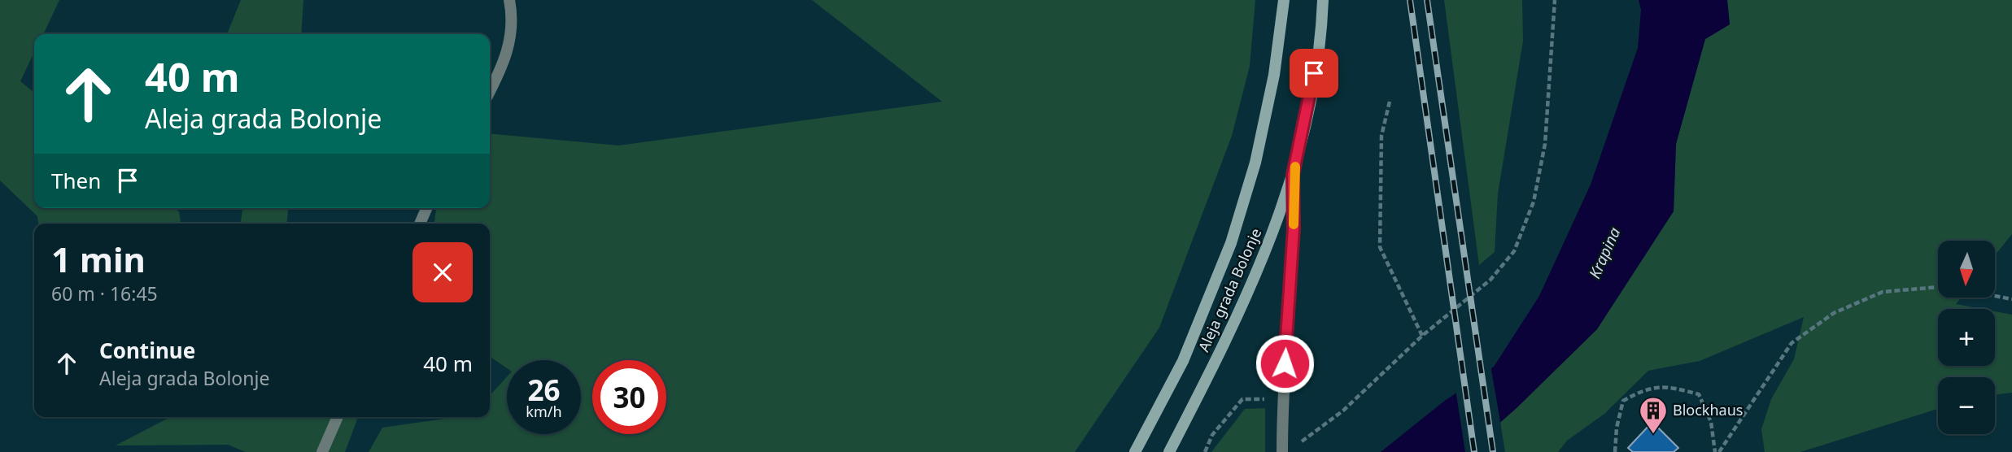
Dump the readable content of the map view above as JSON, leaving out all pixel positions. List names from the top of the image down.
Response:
{
  "streets": {
    "main road": ["Aleja grada Bolonje"]
  },
  "water": ["Krapina"],
  "places": {
    "building": ["Blockhaus"]
  },
  "north": "bottom",
  "page": {
    "turn": ["40 m", "Aleja grada Bolonje"],
    "then": "Then",
    "heading": ["1 min", "60 m · 16:45"],
    "map_buttons": ["+", "−"],
    "list": [
      {
        "name": "Continue",
        "note": "Aleja grada Bolonje",
        "value": "40 m"
      }
    ],
    "speed": "26 km/h",
    "limit": "30"
  }
}
